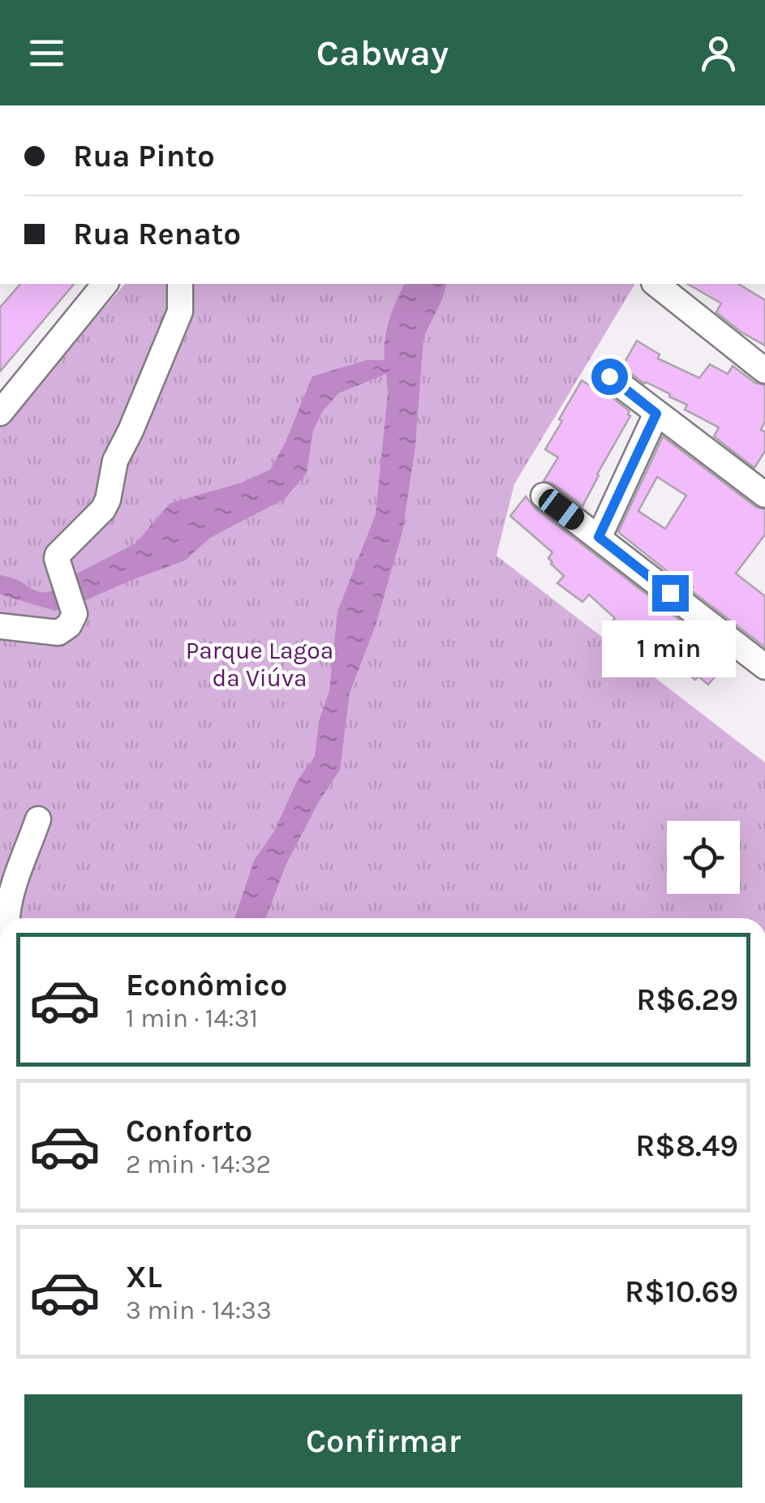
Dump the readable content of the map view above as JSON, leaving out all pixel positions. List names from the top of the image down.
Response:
{
  "parks": ["Parque Lagoa da Viúva"],
  "page": {
    "header": "Cabway",
    "banner": ["Rua Pinto", "Rua Renato"],
    "bubble": "1 min",
    "list": [
      {
        "name": "Econômico",
        "note": "1 min · 14:31",
        "value": "R$6.29"
      },
      {
        "name": "Conforto",
        "note": "2 min · 14:32",
        "value": "R$8.49"
      },
      {
        "name": "XL",
        "note": "3 min · 14:33",
        "value": "R$10.69"
      }
    ],
    "buttons": "Confirmar"
  }
}
